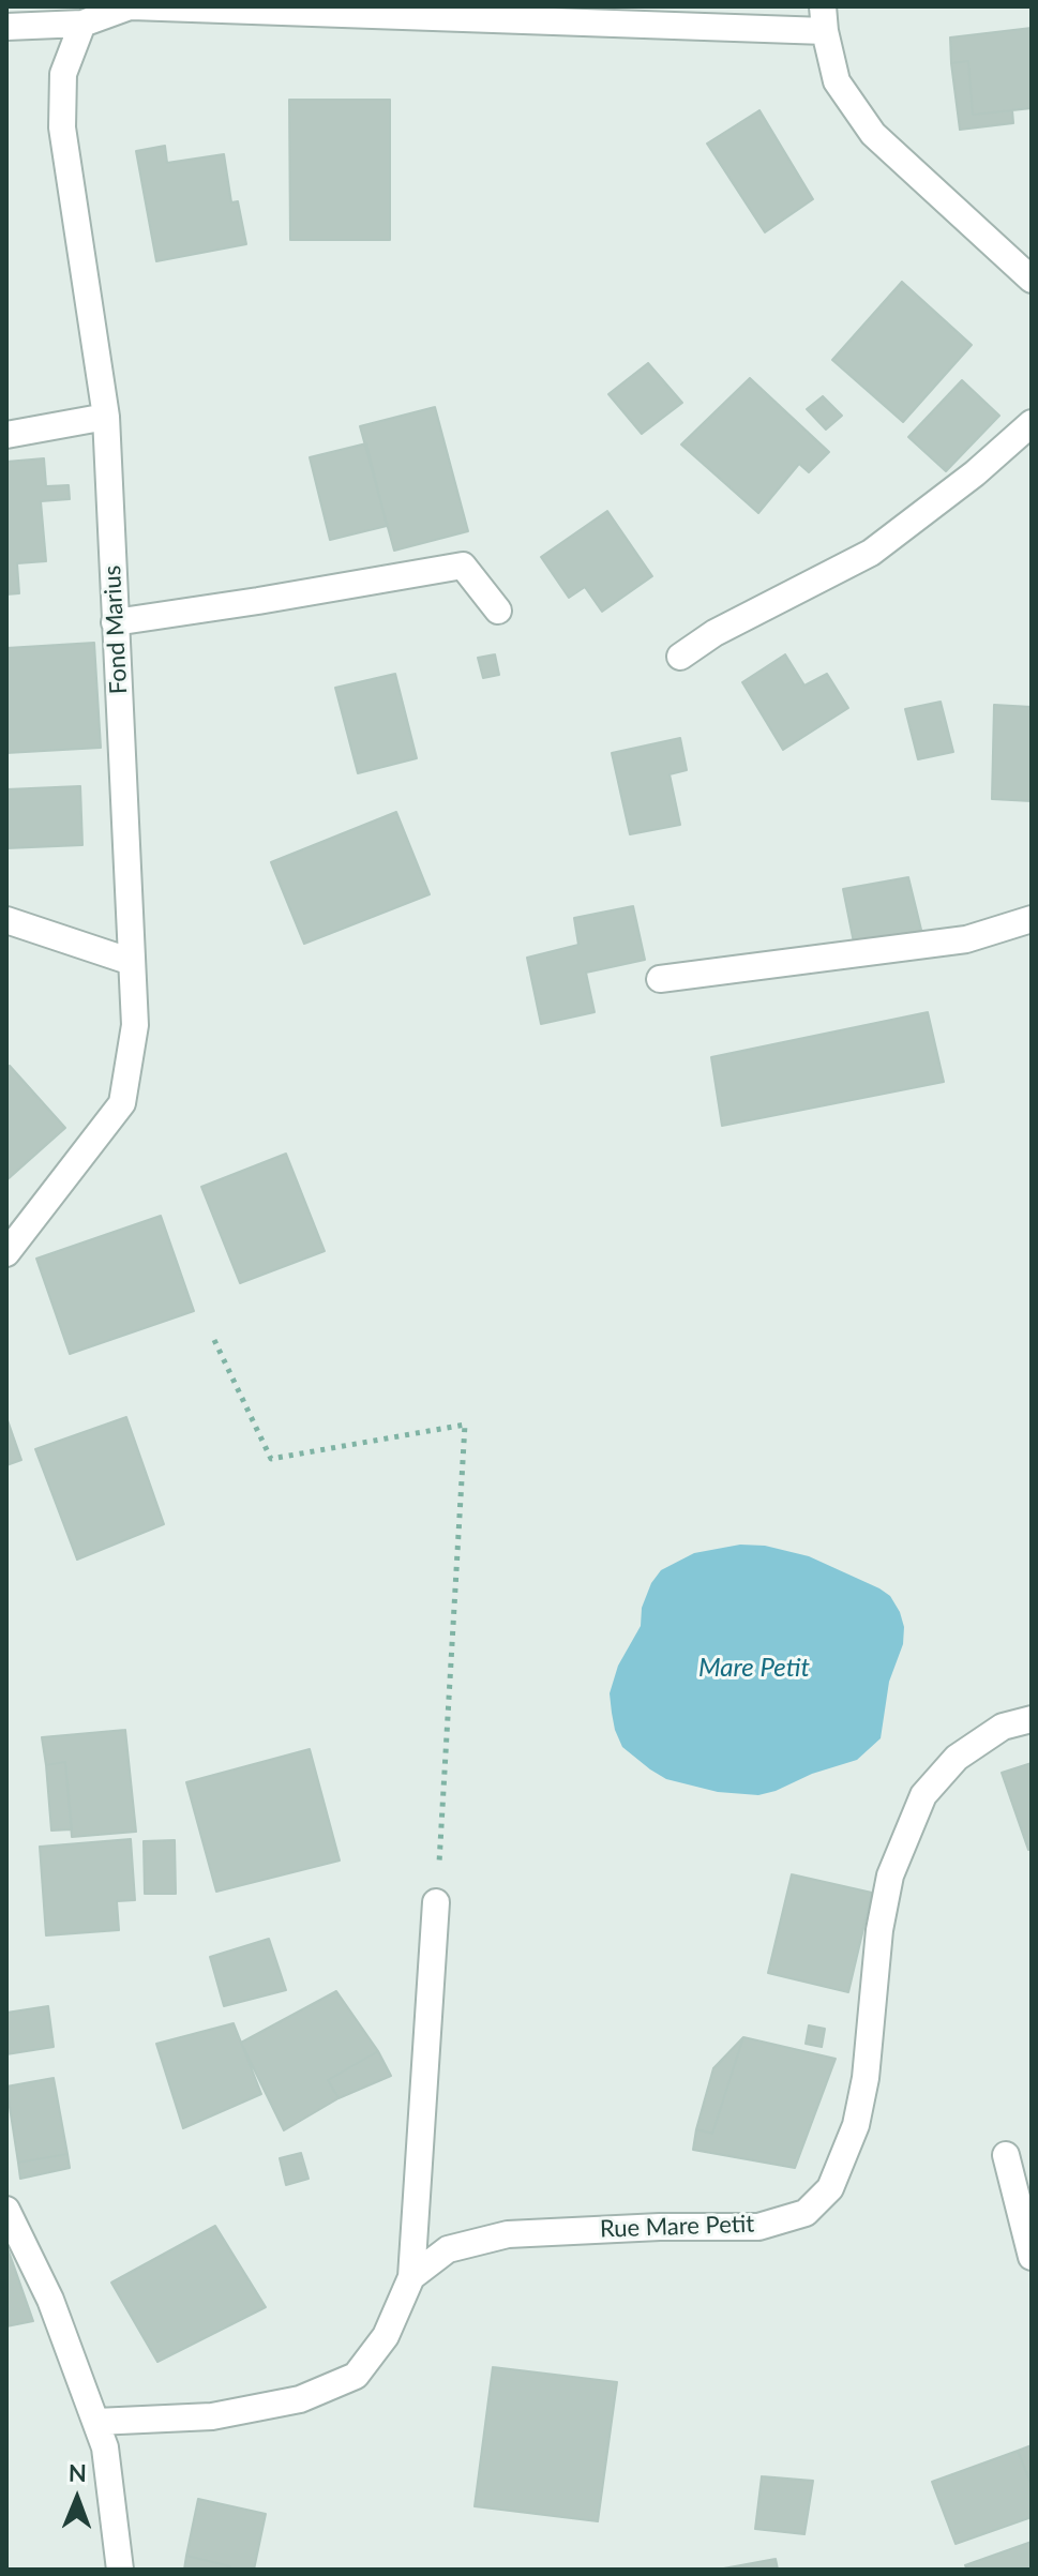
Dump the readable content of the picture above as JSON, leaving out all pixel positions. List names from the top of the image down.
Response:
{
  "streets": {
    "street": ["Fond Marius", "Rue Mare Petit"]
  },
  "water": ["Mare Petit"],
  "north": "top"
}
